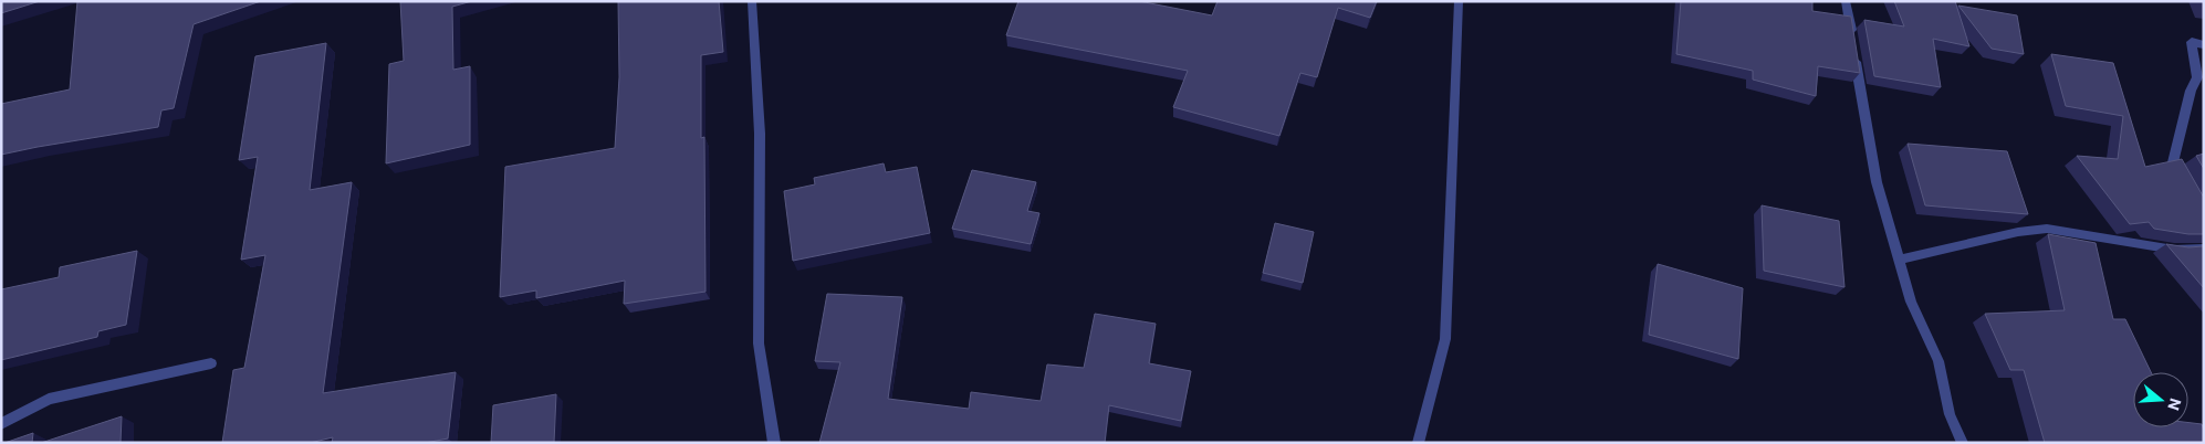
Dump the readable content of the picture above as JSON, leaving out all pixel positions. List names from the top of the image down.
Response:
{
  "north": "right"
}
